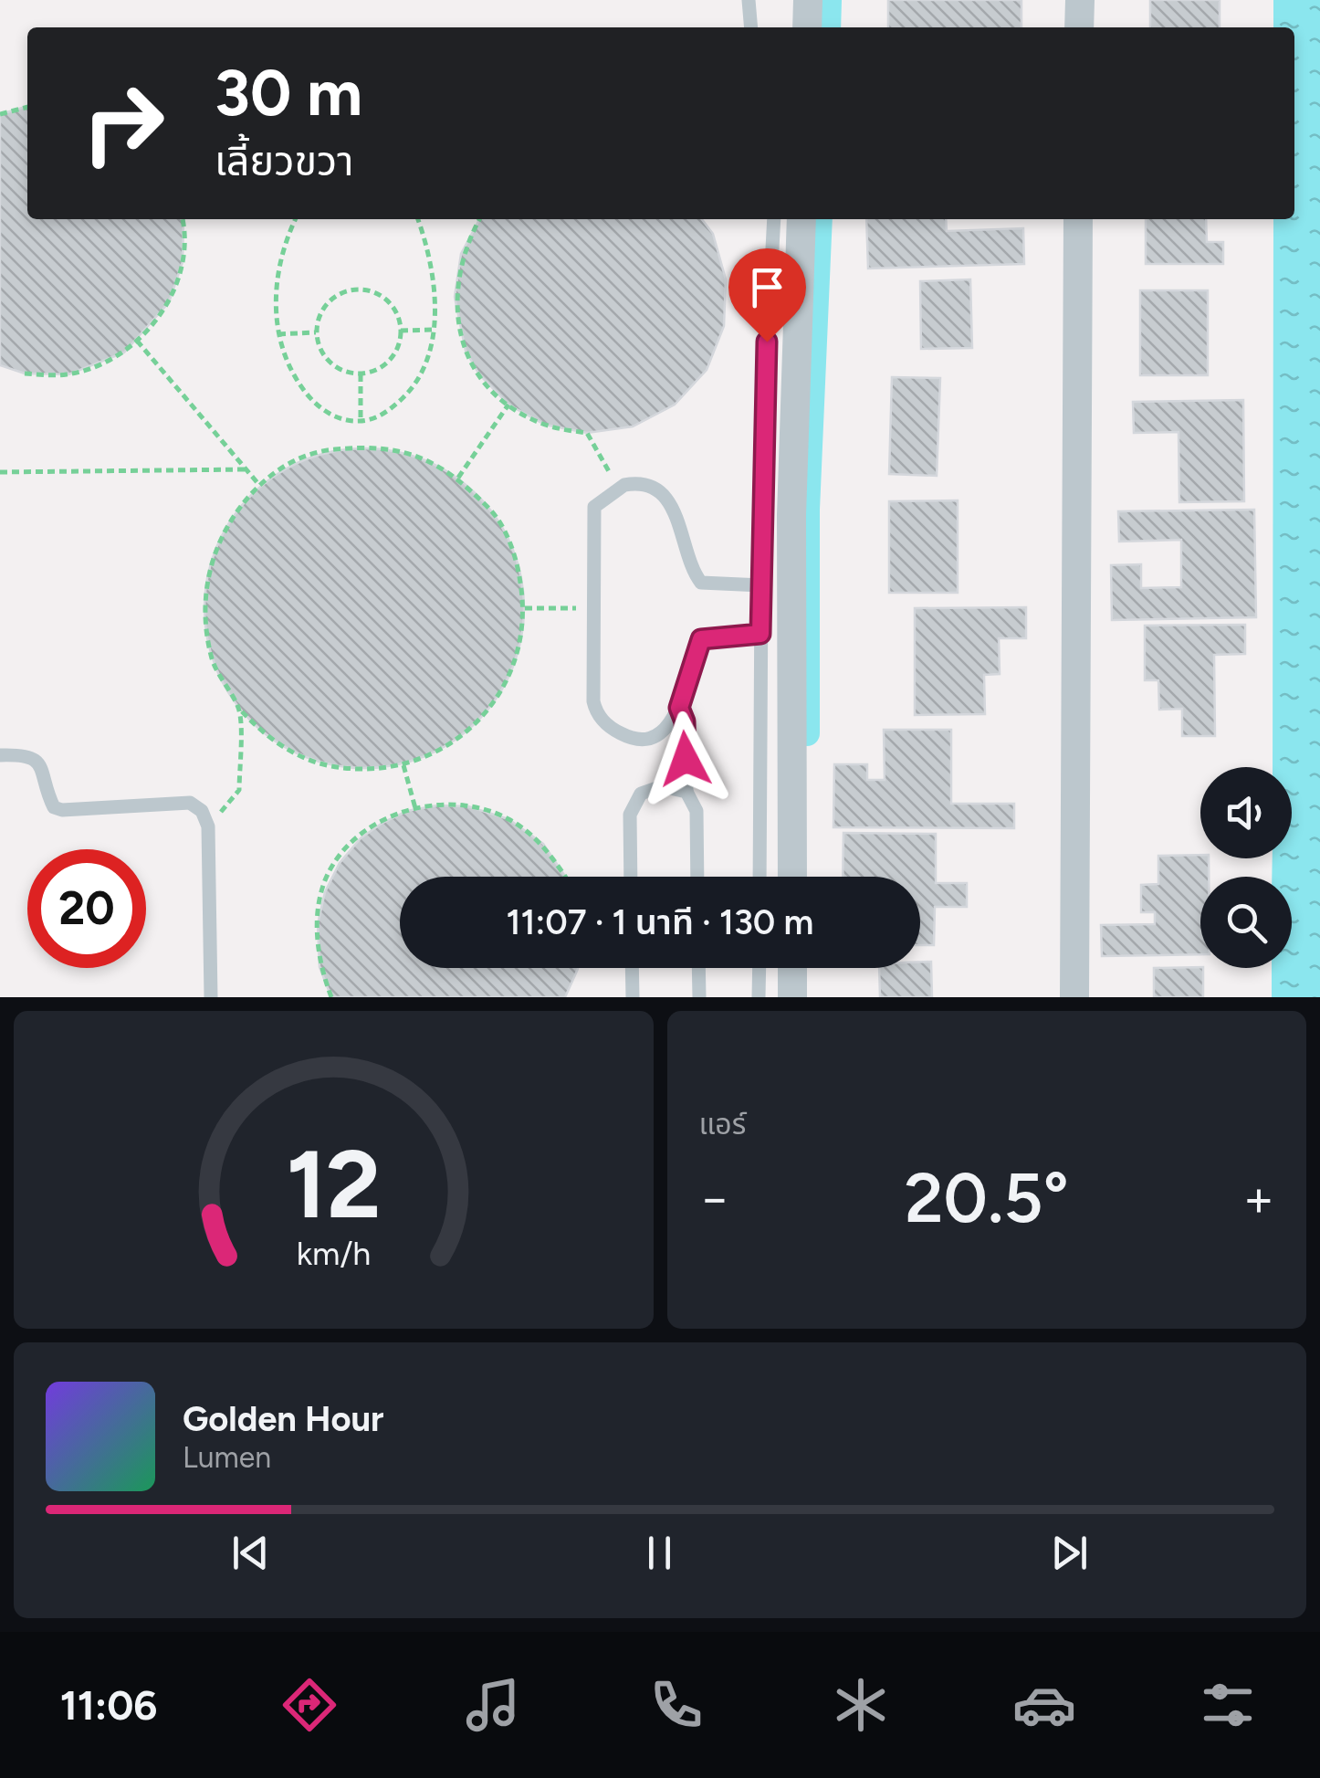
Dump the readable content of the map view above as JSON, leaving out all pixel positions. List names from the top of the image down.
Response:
{
  "page": {
    "turn": ["30 m", "เลี้ยวขวา"],
    "limit": "20",
    "trip": "11:07 · 1 นาที · 130 m",
    "tile": "แอร์",
    "heat": ["−", "20.5°", "+"],
    "song": ["Golden Hour", "Lumen"],
    "tabs": "11:06",
    "gauge": ["12", "km/h"]
  }
}
